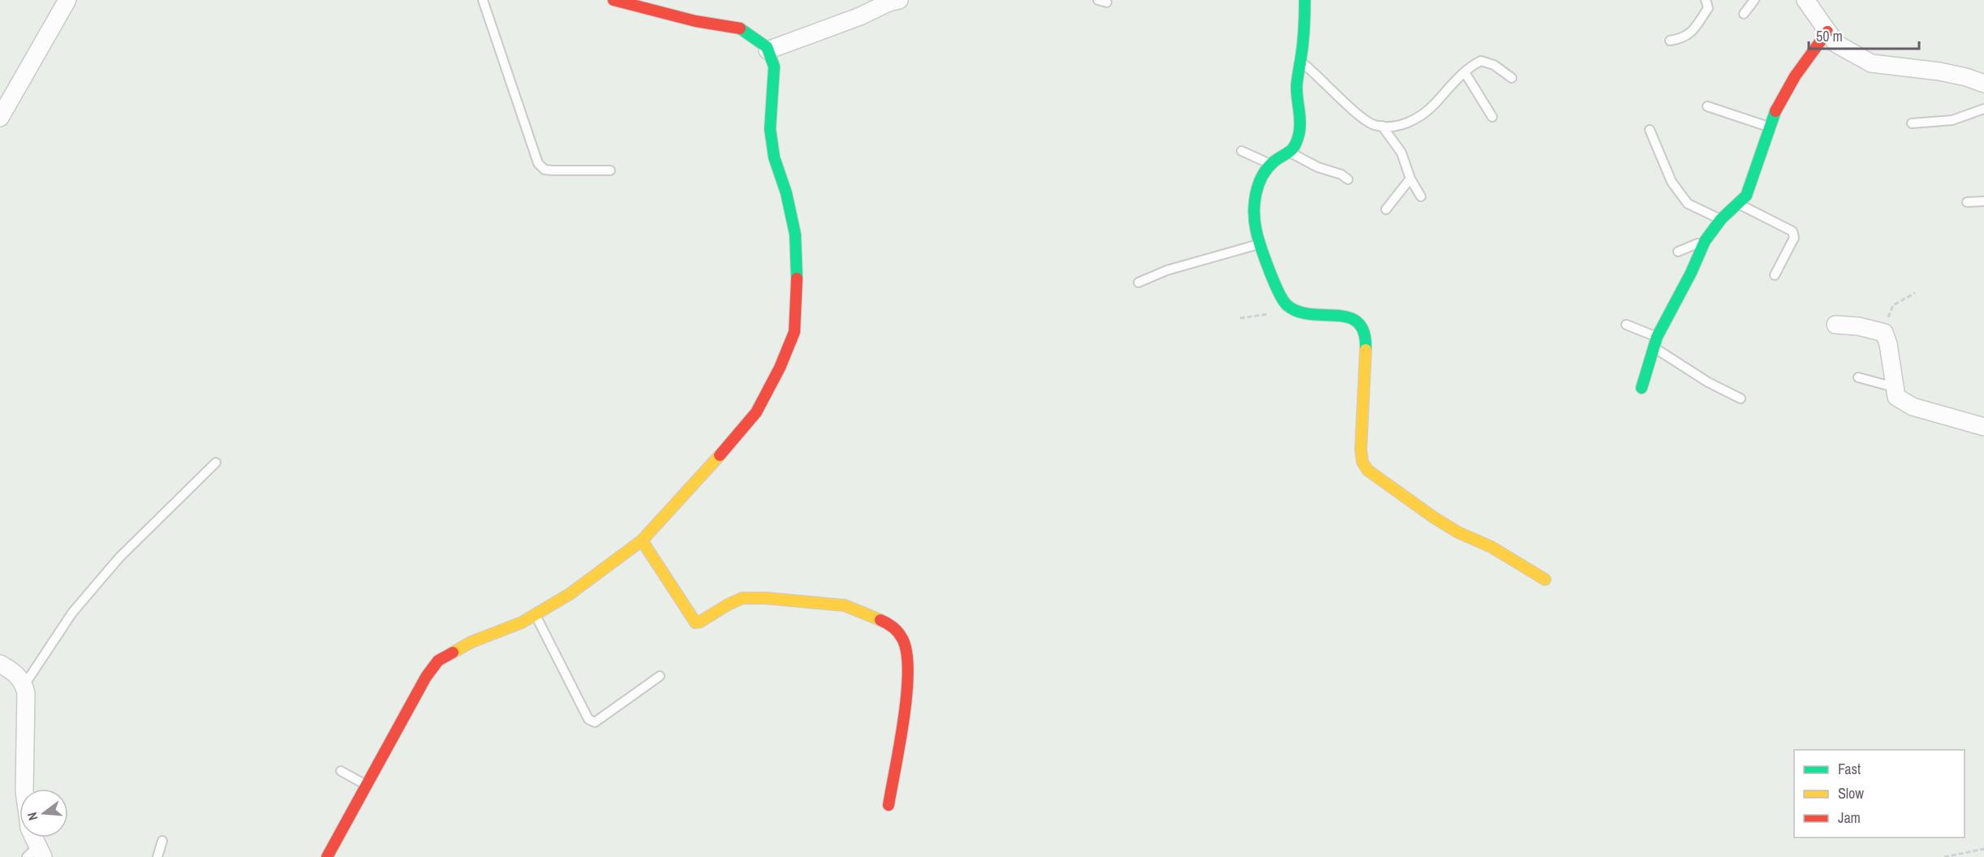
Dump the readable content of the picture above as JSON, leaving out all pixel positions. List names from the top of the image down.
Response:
{
  "legend": ["Fast", "Slow", "Jam"],
  "scale_bar": "50 m",
  "north": "left"
}
